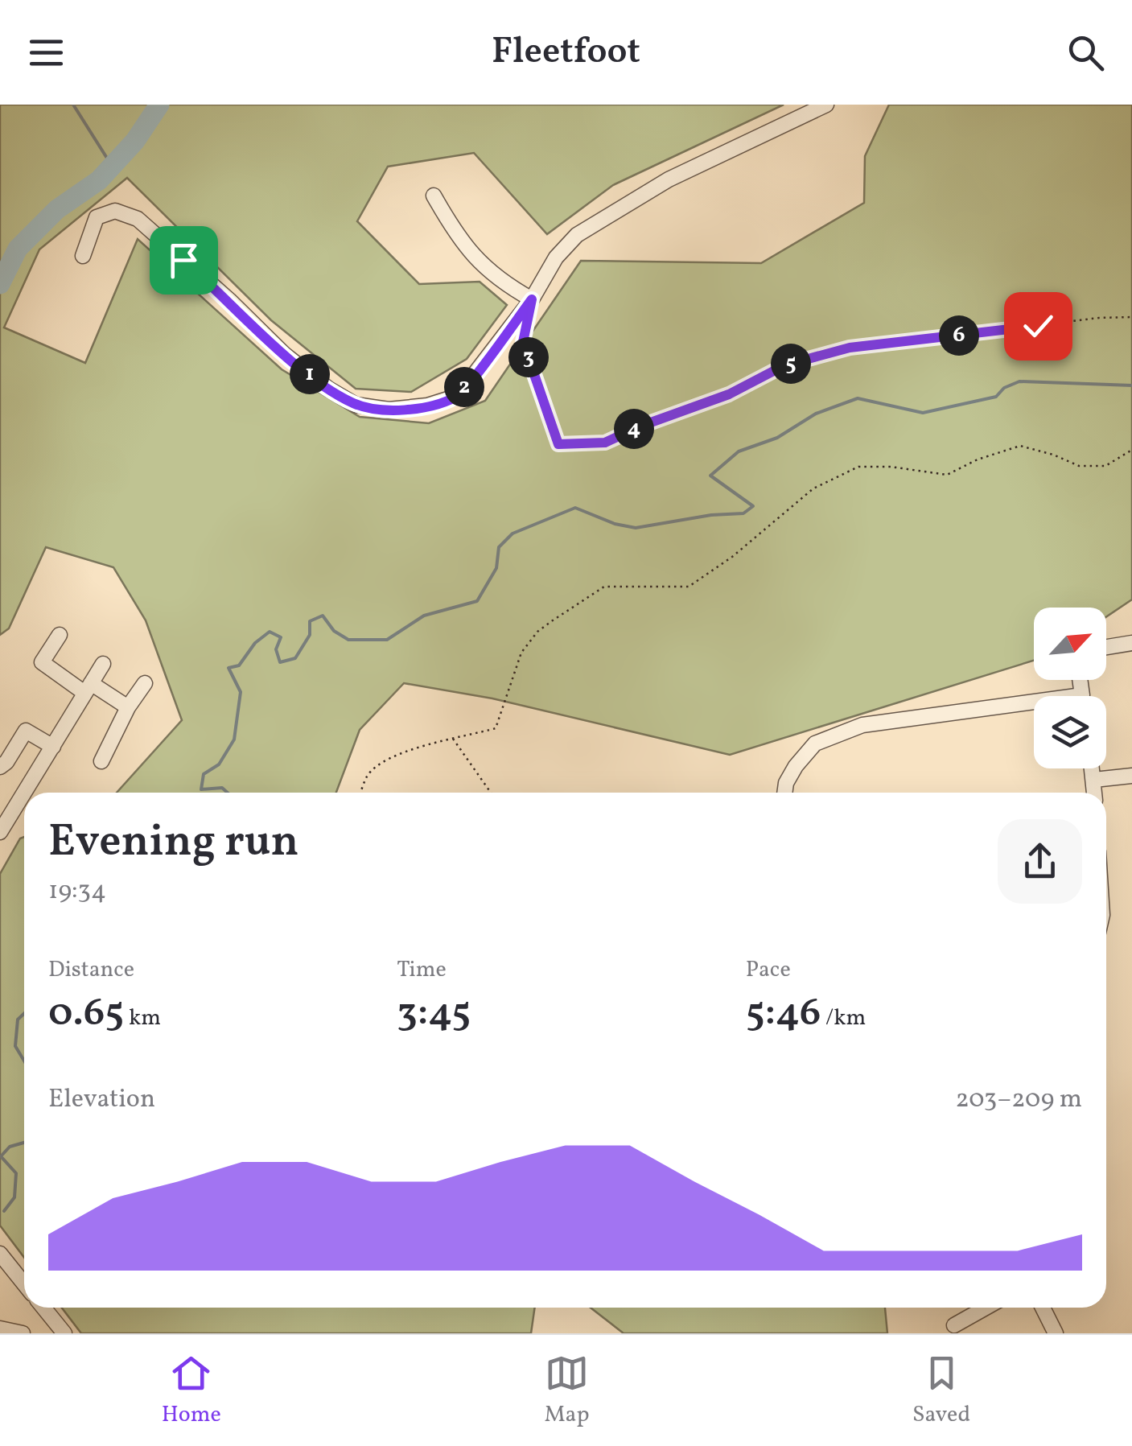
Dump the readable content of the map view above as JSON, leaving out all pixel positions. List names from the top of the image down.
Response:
{
  "north": "top right",
  "page": {
    "header": "Fleetfoot",
    "pins": [
      "6",
      "3",
      "5",
      "1",
      "2",
      "4"
    ],
    "heading": ["Evening run", "19:34"],
    "stats": [
      ["Distance", "0.65 km"],
      ["Time", "3:45"],
      ["Pace", "5:46 /km"]
    ],
    "chart": ["Elevation", "203–209 m"],
    "tabs": ["Home", "Map", "Saved"]
  }
}
